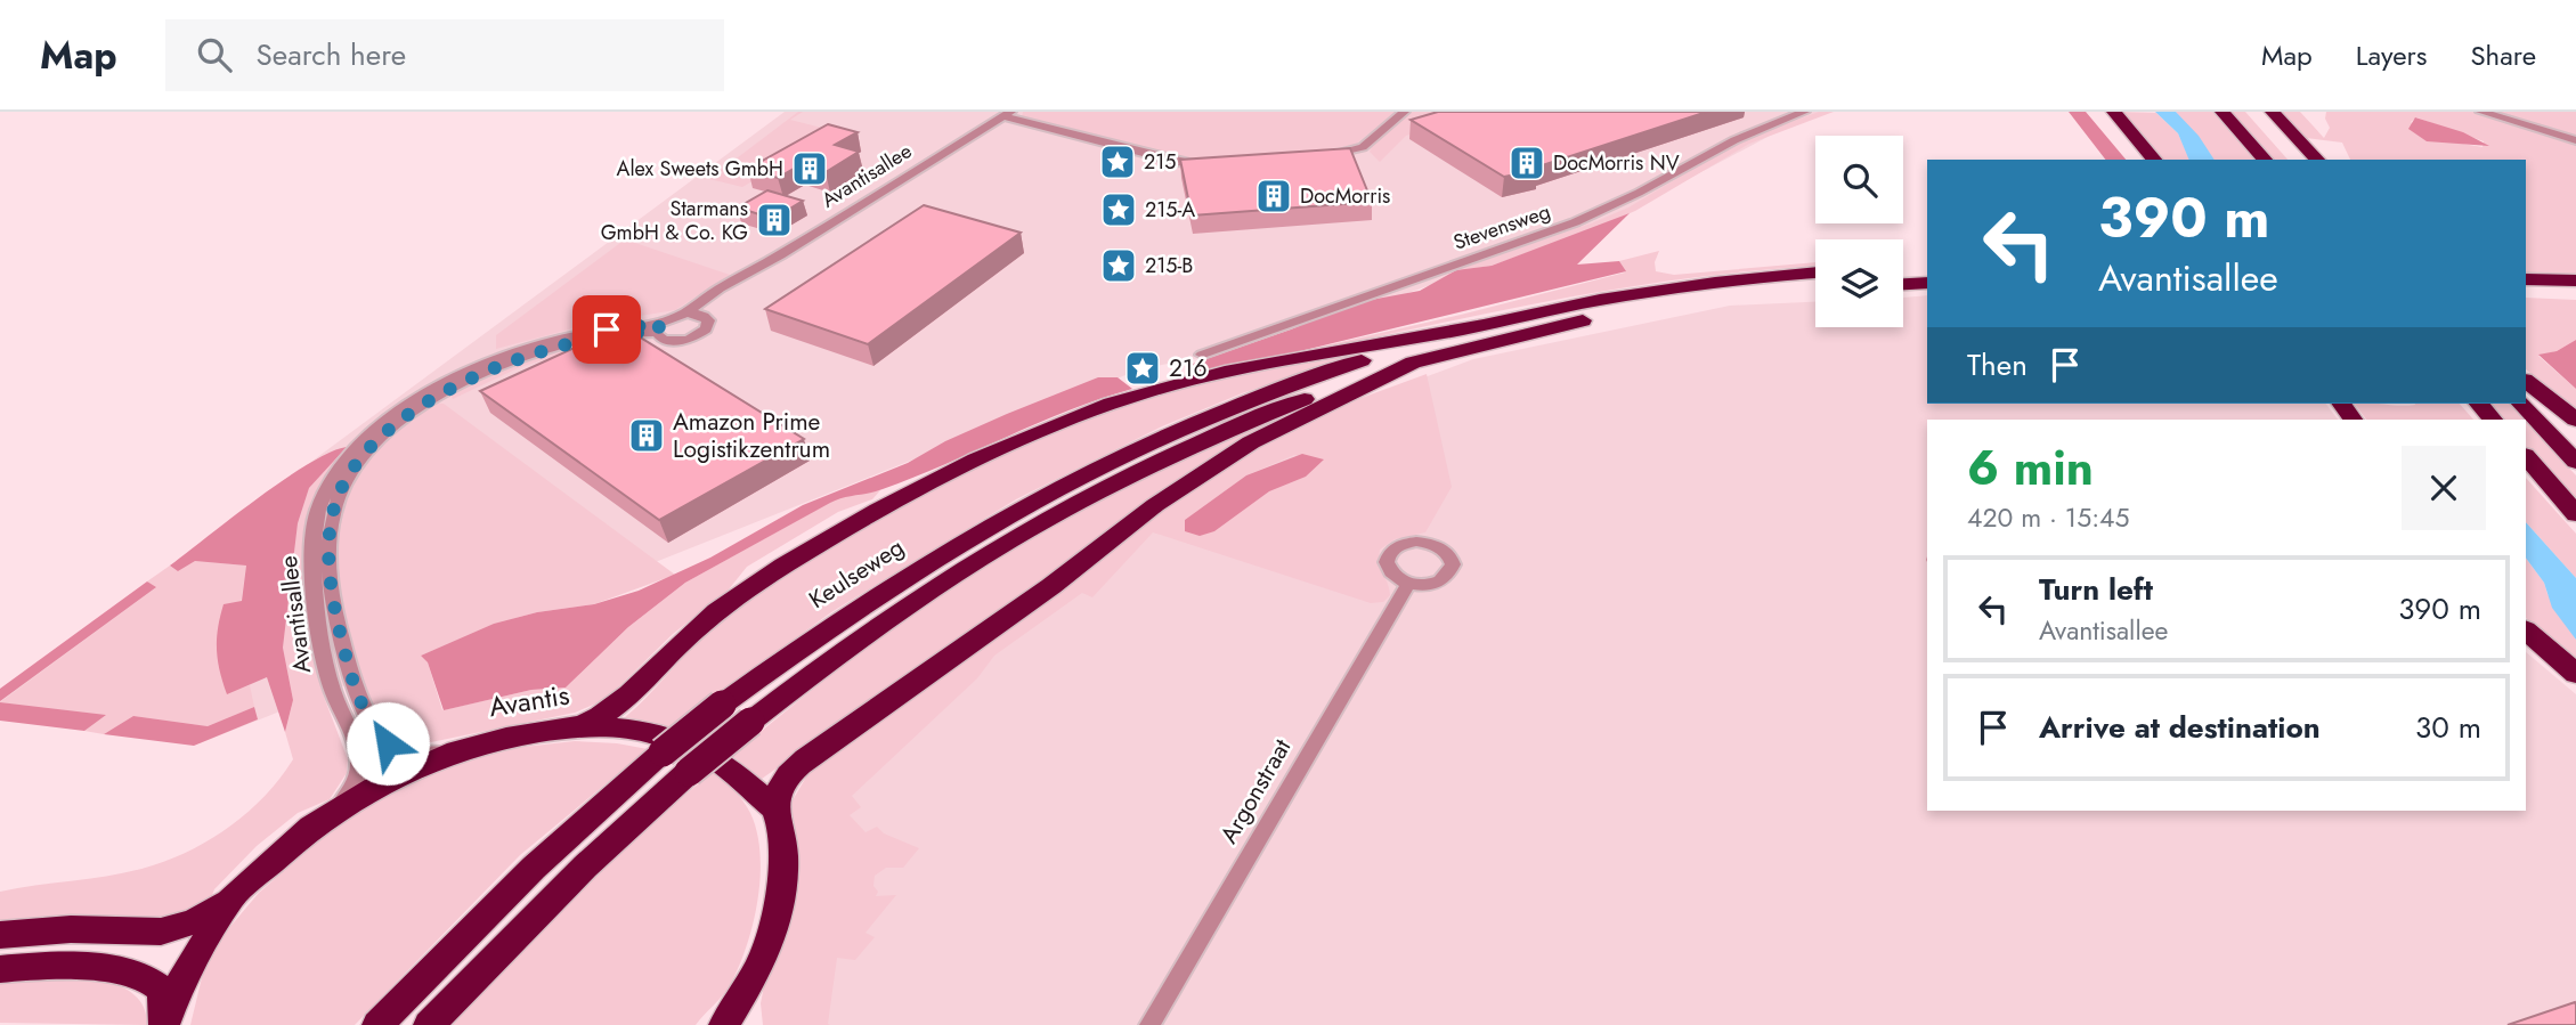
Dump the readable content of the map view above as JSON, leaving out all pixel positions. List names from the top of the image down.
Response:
{
  "streets": {
    "highway": ["Keulseweg", "Avantis"],
    "street": ["Avantisallee", "Stevensweg", "Argonstraat"]
  },
  "crossings": [
    ["Avantisallee", "Avantis"]
  ],
  "places": {
    "place": [
      "215",
      "215-A",
      "215-B",
      "216"
    ],
    "building": [
      "DocMorris NV",
      "Alex Sweets GmbH",
      "DocMorris",
      "Starmans GmbH & Co. KG",
      "Amazon Prime Logistikzentrum"
    ]
  },
  "page": {
    "header": "Map",
    "search": "Search here",
    "nav": ["Map", "Layers", "Share"],
    "turn": ["390 m", "Avantisallee"],
    "then": "Then",
    "heading": ["6 min", "420 m · 15:45"],
    "list": [
      {
        "name": "Turn left",
        "note": "Avantisallee",
        "value": "390 m"
      },
      {
        "name": "Arrive at destination",
        "value": "30 m"
      }
    ]
  }
}
